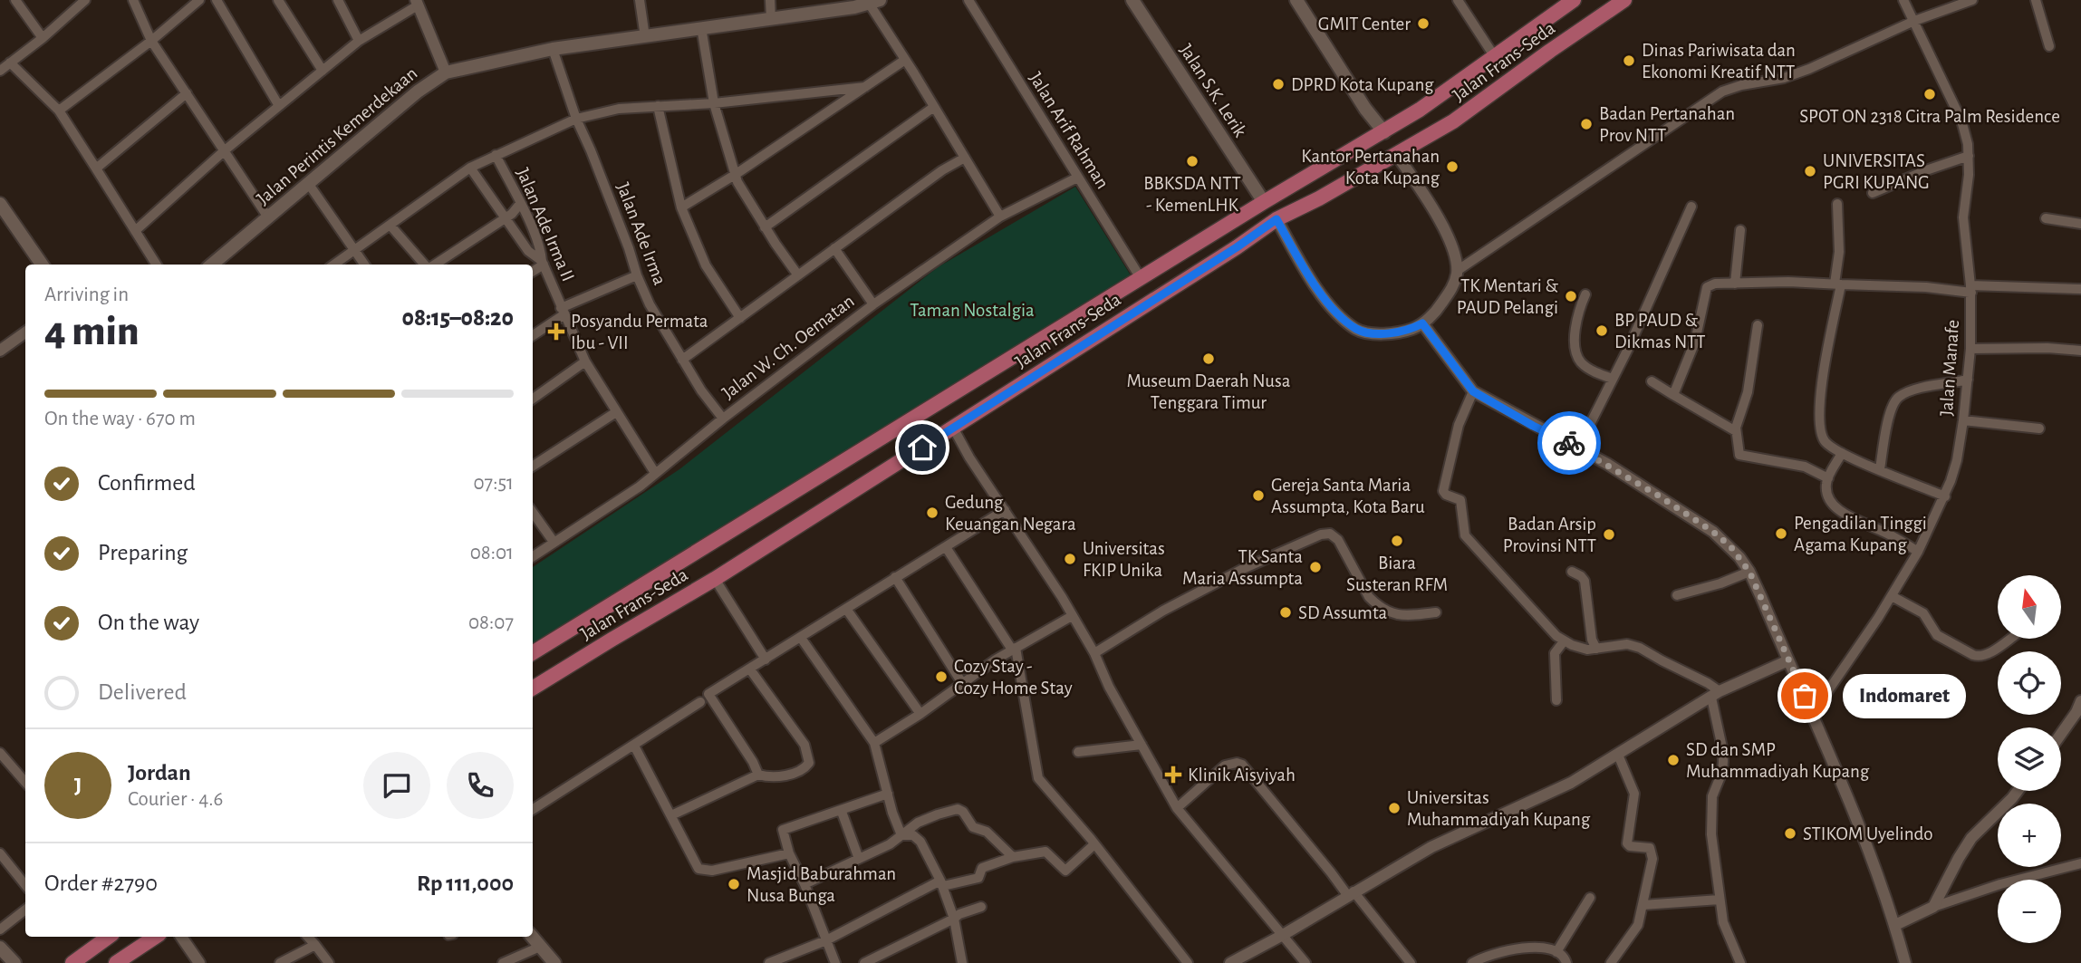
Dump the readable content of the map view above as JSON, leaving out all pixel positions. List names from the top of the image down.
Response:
{
  "streets": {
    "main road": ["Jalan Frans-Seda", "Jalan S.K. Lerik", "Jalan Perintis Kemerdekaan"],
    "street": [
      "Jalan Arif Rahman",
      "Jalan Ade Irma II",
      "Jalan Ade Irma",
      "Jalan W. Ch. Oematan",
      "Jalan Manafe"
    ]
  },
  "crossings": [
    ["Jalan Frans-Seda", "Jalan S.K. Lerik"],
    ["Jalan Frans-Seda", "Jalan Arif Rahman"],
    ["Jalan Arif Rahman", "Jalan W. Ch. Oematan"],
    ["Jalan Perintis Kemerdekaan", "Jalan Ade Irma"],
    ["Jalan Ade Irma II", "Jalan W. Ch. Oematan"],
    ["Jalan Ade Irma", "Jalan W. Ch. Oematan"]
  ],
  "parks": ["Taman Nostalgia"],
  "places": {
    "other": [
      "GMIT Center",
      "Dinas Pariwisata dan Ekonomi Kreatif NTT",
      "DPRD Kota Kupang",
      "SPOT ON 2318 Citra Palm Residence",
      "Badan Pertanahan Prov NTT",
      "BBKSDA NTT - KemenLHK",
      "Kantor Pertanahan Kota Kupang",
      "UNIVERSITAS PGRI KUPANG",
      "TK Mentari & PAUD Pelangi",
      "BP PAUD & Dikmas NTT",
      "Museum Daerah Nusa Tenggara Timur",
      "Gereja Santa Maria Assumpta, Kota Baru",
      "Gedung Keuangan Negara",
      "Pengadilan Tinggi Agama Kupang",
      "Badan Arsip Provinsi NTT",
      "Biara Susteran RFM",
      "Universitas FKIP Unika",
      "TK Santa Maria Assumpta",
      "SD Assumta",
      "Cozy Stay - Cozy Home Stay",
      "Indomaret",
      "SD dan SMP Muhammadiyah Kupang",
      "Universitas Muhammadiyah Kupang",
      "STIKOM Uyelindo",
      "Masjid Baburahman Nusa Bunga"
    ],
    "health": ["Posyandu Permata Ibu - VII", "Klinik Aisyiyah"]
  },
  "north": "top",
  "page": {
    "heading": ["4 min", "Arriving in", "08:15–08:20"],
    "panel": [
      "Jordan",
      "Courier · 4.6",
      "Order #2790",
      "Rp 111,000"
    ],
    "bar": "On the way · 670 m",
    "list": [
      ["Confirmed", "07:51"],
      ["Preparing", "08:01"],
      ["On the way", "08:07"],
      "Delivered"
    ],
    "map_buttons": ["+", "−"],
    "bubble": "Indomaret",
    "round": "J"
  }
}
